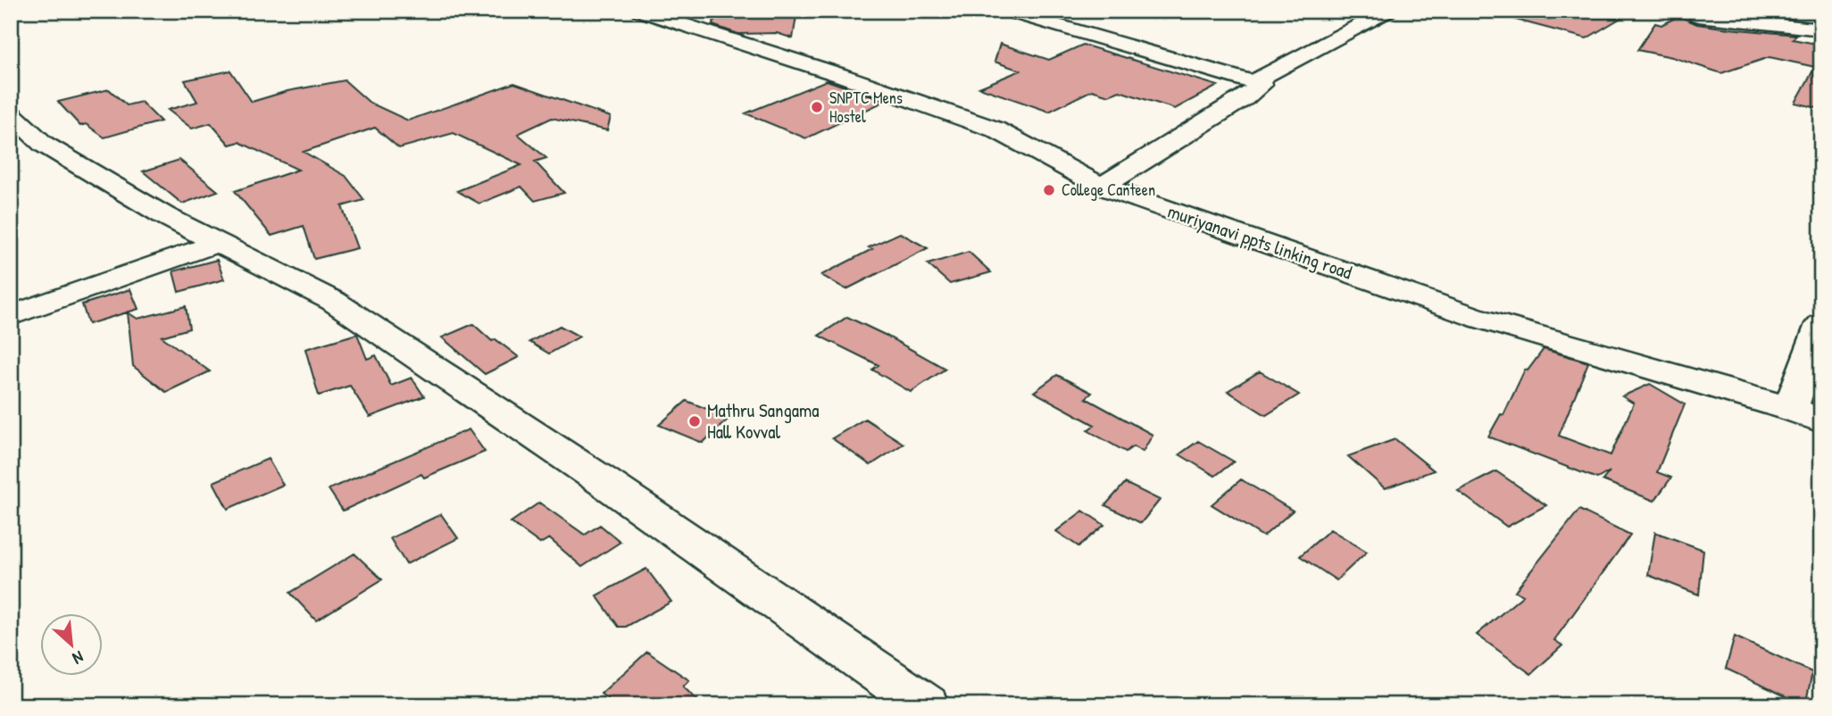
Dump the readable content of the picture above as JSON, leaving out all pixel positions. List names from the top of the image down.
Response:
{
  "streets": {
    "street": ["muriyanavi ppts linking road"]
  },
  "places": ["SNPTC Mens Hostel", "College Canteen", "Mathru Sangama Hall Kovval"],
  "north": "bottom right"
}
